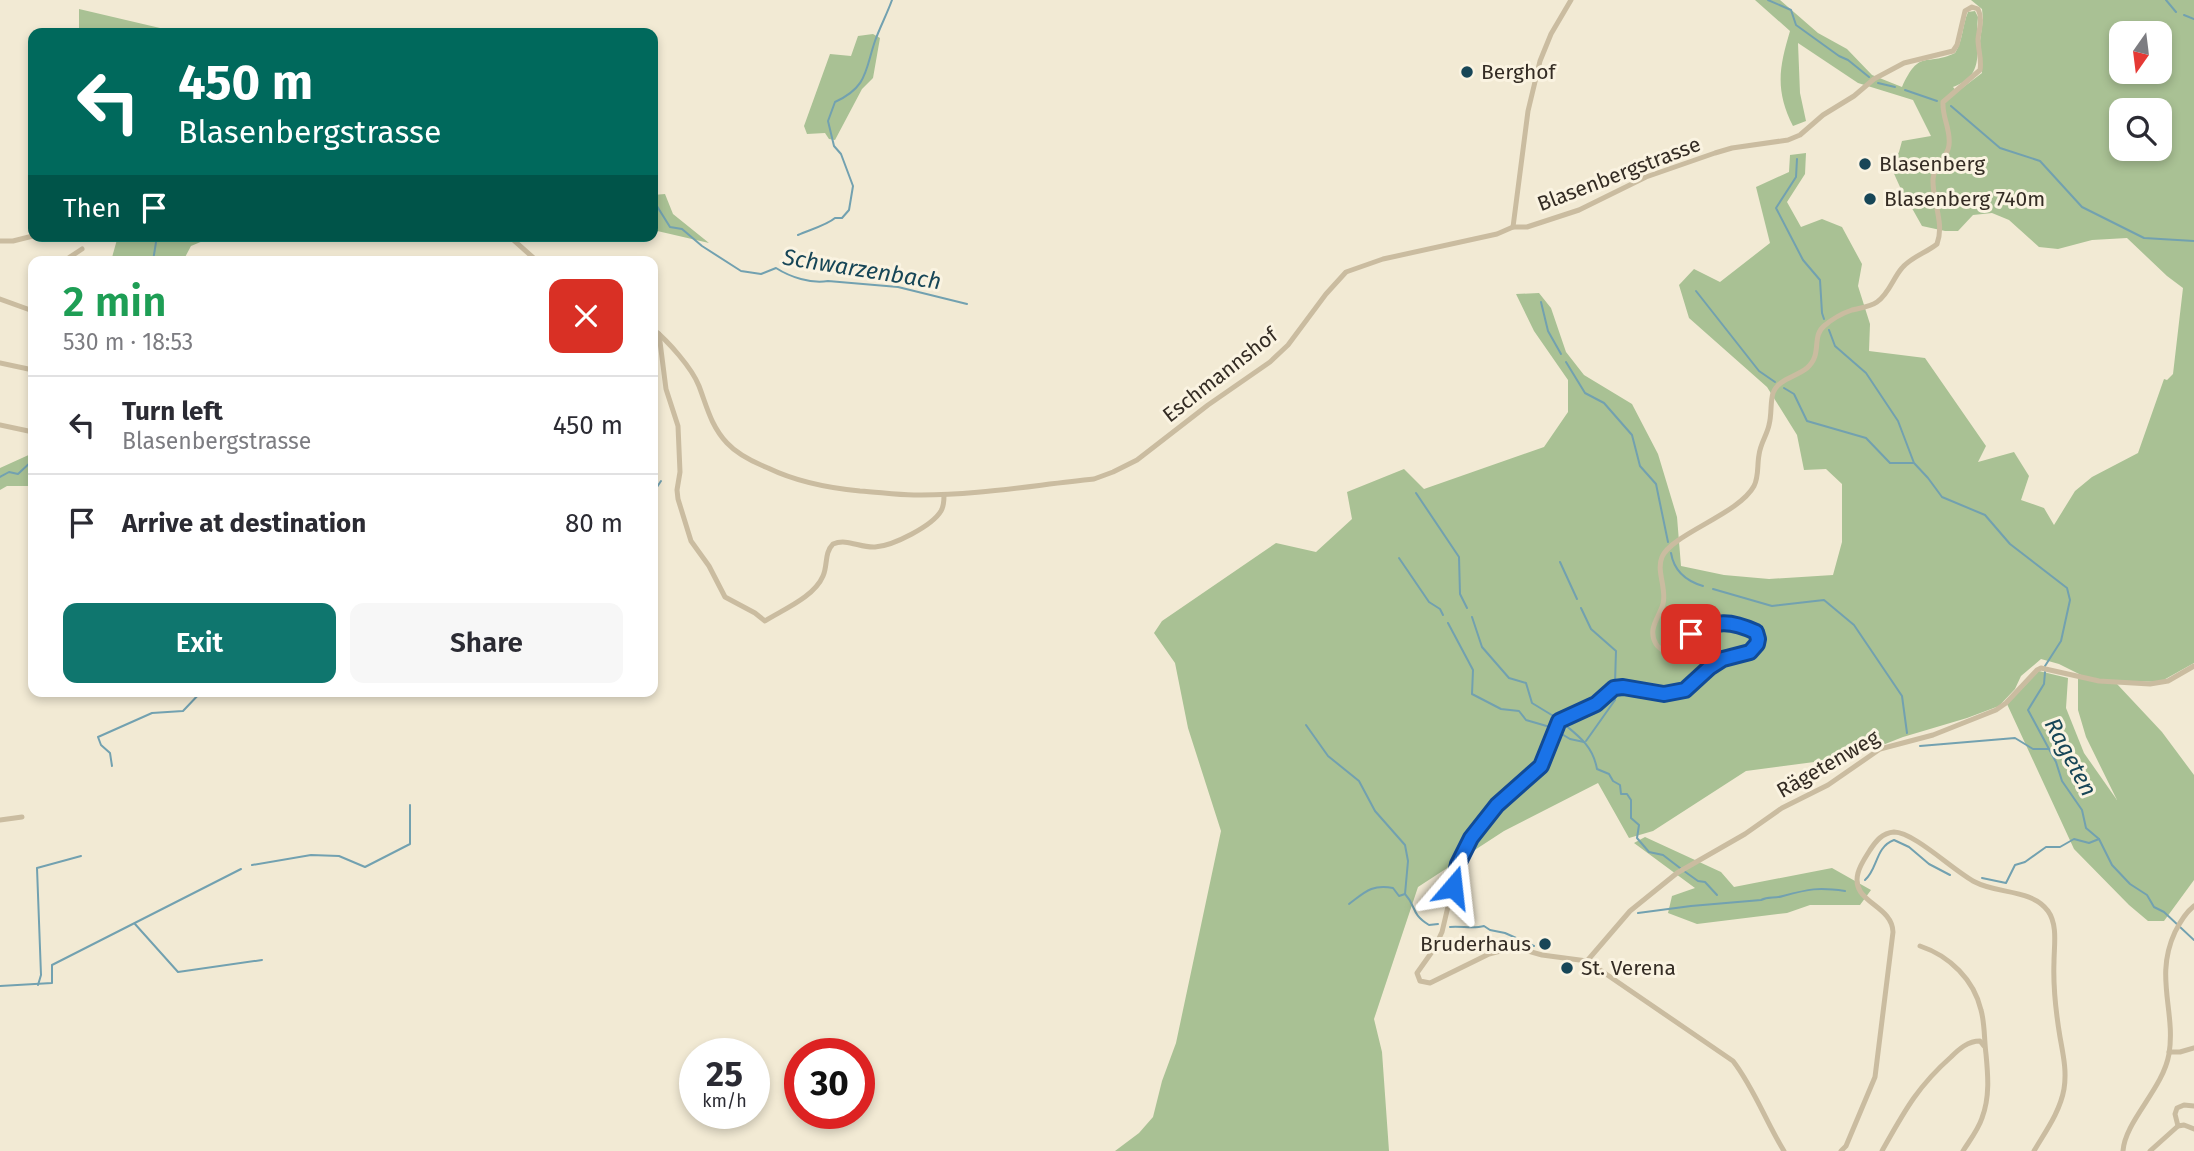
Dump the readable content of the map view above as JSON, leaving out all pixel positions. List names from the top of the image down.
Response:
{
  "streets": {
    "street": ["Blasenbergstrasse", "Eschmannshof", "Rägetenweg"]
  },
  "crossings": [
    ["Blasenbergstrasse", "Eschmannshof"],
    ["Blasenbergstrasse", "Rägetenweg"]
  ],
  "water": ["Schwarzenbach", "Rageten"],
  "places": [
    "Berghof",
    "Blasenberg",
    "Blasenberg 740m",
    "Bruderhaus",
    "St. Verena"
  ],
  "north": "bottom",
  "page": {
    "turn": ["450 m", "Blasenbergstrasse"],
    "then": "Then",
    "heading": ["2 min", "530 m · 18:53"],
    "list": [
      {
        "name": "Turn left",
        "note": "Blasenbergstrasse",
        "value": "450 m"
      },
      {
        "name": "Arrive at destination",
        "value": "80 m"
      }
    ],
    "buttons": ["Exit", "Share"],
    "speed": "25 km/h",
    "limit": "30"
  }
}
